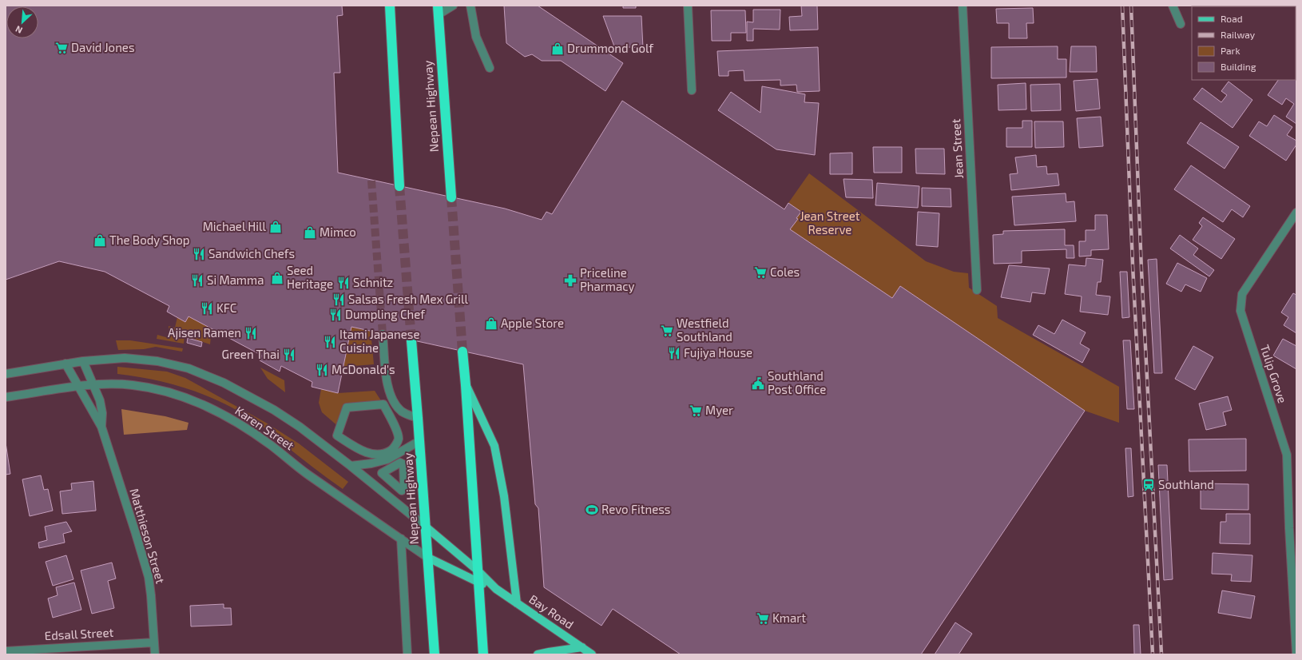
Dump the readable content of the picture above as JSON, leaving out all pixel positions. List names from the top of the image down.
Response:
{
  "streets": {
    "highway": ["Nepean Highway"],
    "main road": ["Karen Street", "Bay Road"],
    "street": [
      "Jean Street",
      "Tulip Grove",
      "Matthieson Street",
      "Edsall Street"
    ]
  },
  "crossings": [
    ["Nepean Highway", "Karen Street"],
    ["Nepean Highway", "Bay Road"],
    ["Karen Street", "Matthieson Street"],
    ["Karen Street", "Bay Road"],
    ["Matthieson Street", "Edsall Street"]
  ],
  "parks": ["Jean Street Reserve"],
  "places": {
    "supermarket": [
      "David Jones",
      "Coles",
      "Westfield Southland",
      "Myer",
      "Kmart"
    ],
    "shop": [
      "Drummond Golf",
      "Michael Hill",
      "Mimco",
      "The Body Shop",
      "Seed Heritage",
      "Apple Store"
    ],
    "restaurant": [
      "Sandwich Chefs",
      "Si Mamma",
      "Schnitz",
      "Salsas Fresh Mex Grill",
      "KFC",
      "Dumpling Chef",
      "Ajisen Ramen",
      "Itami Japanese Cuisine",
      "Fujiya House",
      "Green Thai",
      "McDonald's"
    ],
    "pharmacy": ["Priceline Pharmacy"],
    "public building": ["Southland Post Office"],
    "station": ["Southland"],
    "sports": ["Revo Fitness"]
  },
  "legend": [
    "Road",
    "Railway",
    "Park",
    "Building"
  ],
  "north": "bottom left"
}
